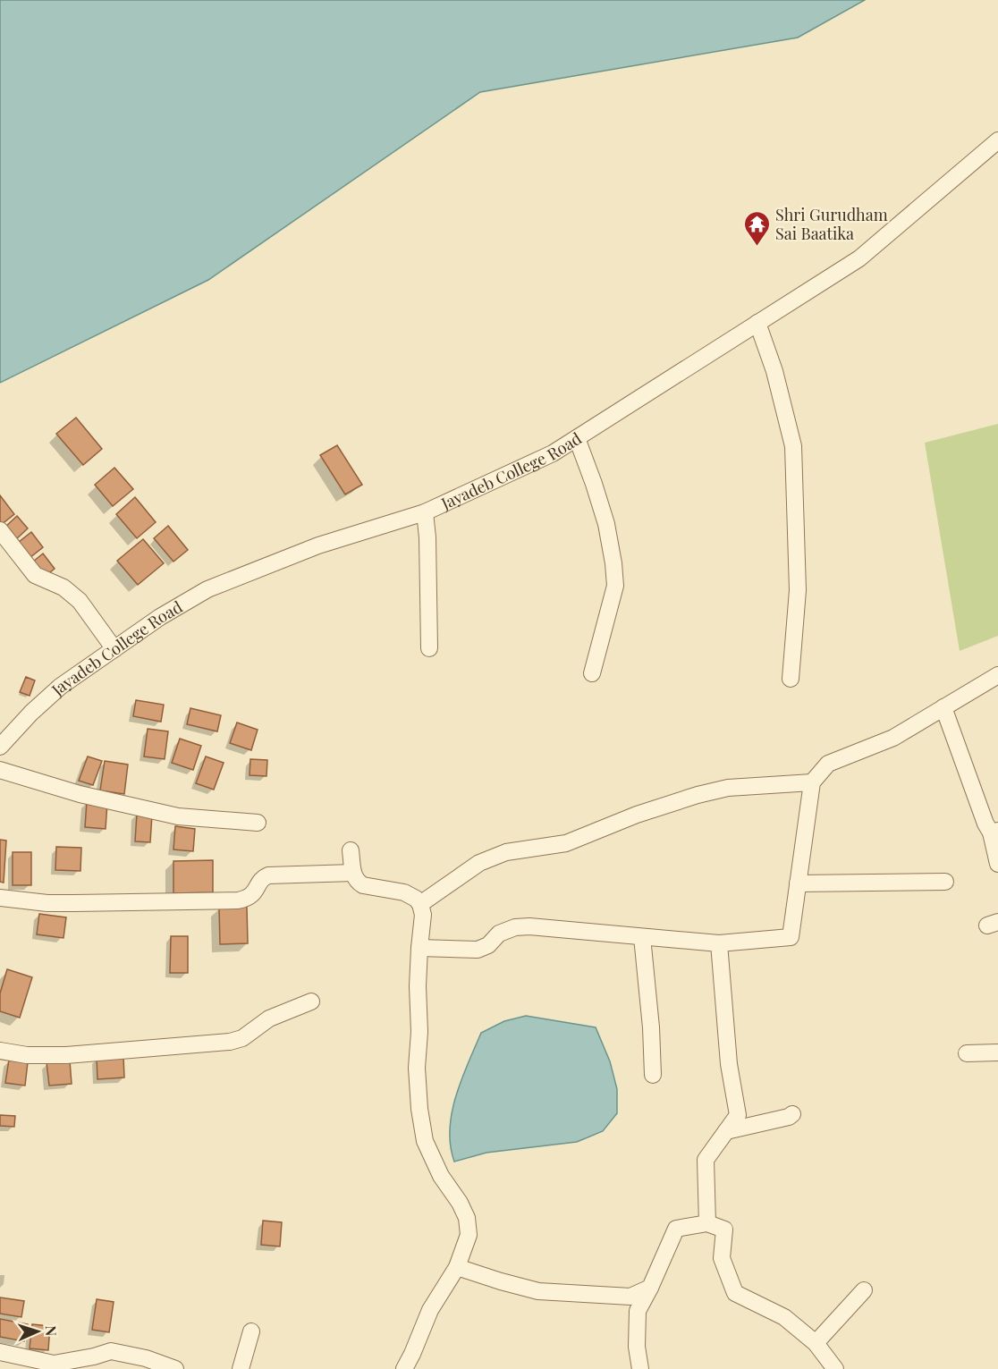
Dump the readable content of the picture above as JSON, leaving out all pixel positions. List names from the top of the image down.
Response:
{
  "streets": {
    "street": ["Jayadeb College Road"]
  },
  "places": {
    "temple": ["Shri Gurudham Sai Baatika"]
  },
  "north": "right"
}
